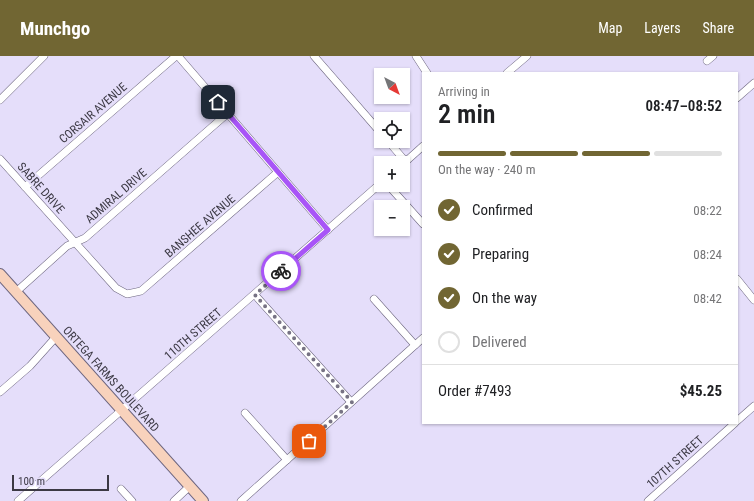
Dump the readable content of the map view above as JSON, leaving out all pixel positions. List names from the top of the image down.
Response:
{
  "streets": {
    "street": [
      "CORSAIR AVENUE",
      "SABRE DRIVE",
      "ADMIRAL DRIVE",
      "BANSHEE AVENUE",
      "110TH STREET",
      "ORTEGA FARMS BOULEVARD",
      "107TH STREET"
    ]
  },
  "crossings": [
    ["CORSAIR AVENUE", "SABRE DRIVE"],
    ["SABRE DRIVE", "ADMIRAL DRIVE"],
    ["SABRE DRIVE", "BANSHEE AVENUE"],
    ["ADMIRAL DRIVE", "ORTEGA FARMS BOULEVARD"],
    ["110TH STREET", "ORTEGA FARMS BOULEVARD"]
  ],
  "scale_bar": "100 m",
  "north": "bottom right",
  "page": {
    "header": "Munchgo",
    "nav": ["Map", "Layers", "Share"],
    "map_buttons": ["+", "−"],
    "heading": ["2 min", "Arriving in", "08:47–08:52"],
    "panel": ["Order #7493", "$45.25"],
    "bar": "On the way · 240 m",
    "list": [
      ["Confirmed", "08:22"],
      ["Preparing", "08:24"],
      ["On the way", "08:42"],
      "Delivered"
    ],
    "scale": "100 m"
  }
}
